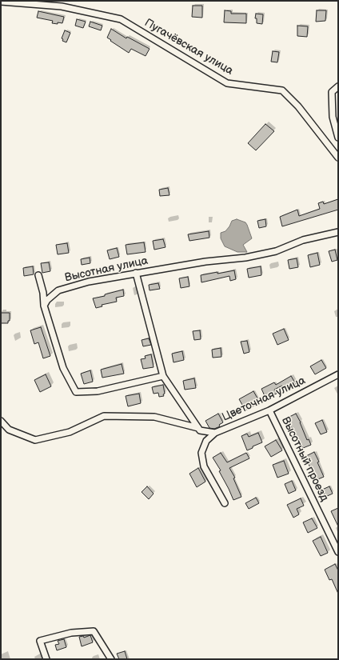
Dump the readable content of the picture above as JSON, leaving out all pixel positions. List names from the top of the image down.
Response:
{
  "streets": {
    "street": [
      "Пугачёвская улица",
      "Высотная улица",
      "Цветочная улица",
      "Высотный проезд"
    ]
  },
  "crossings": [
    ["Цветочная улица", "Высотный проезд"]
  ]
}
